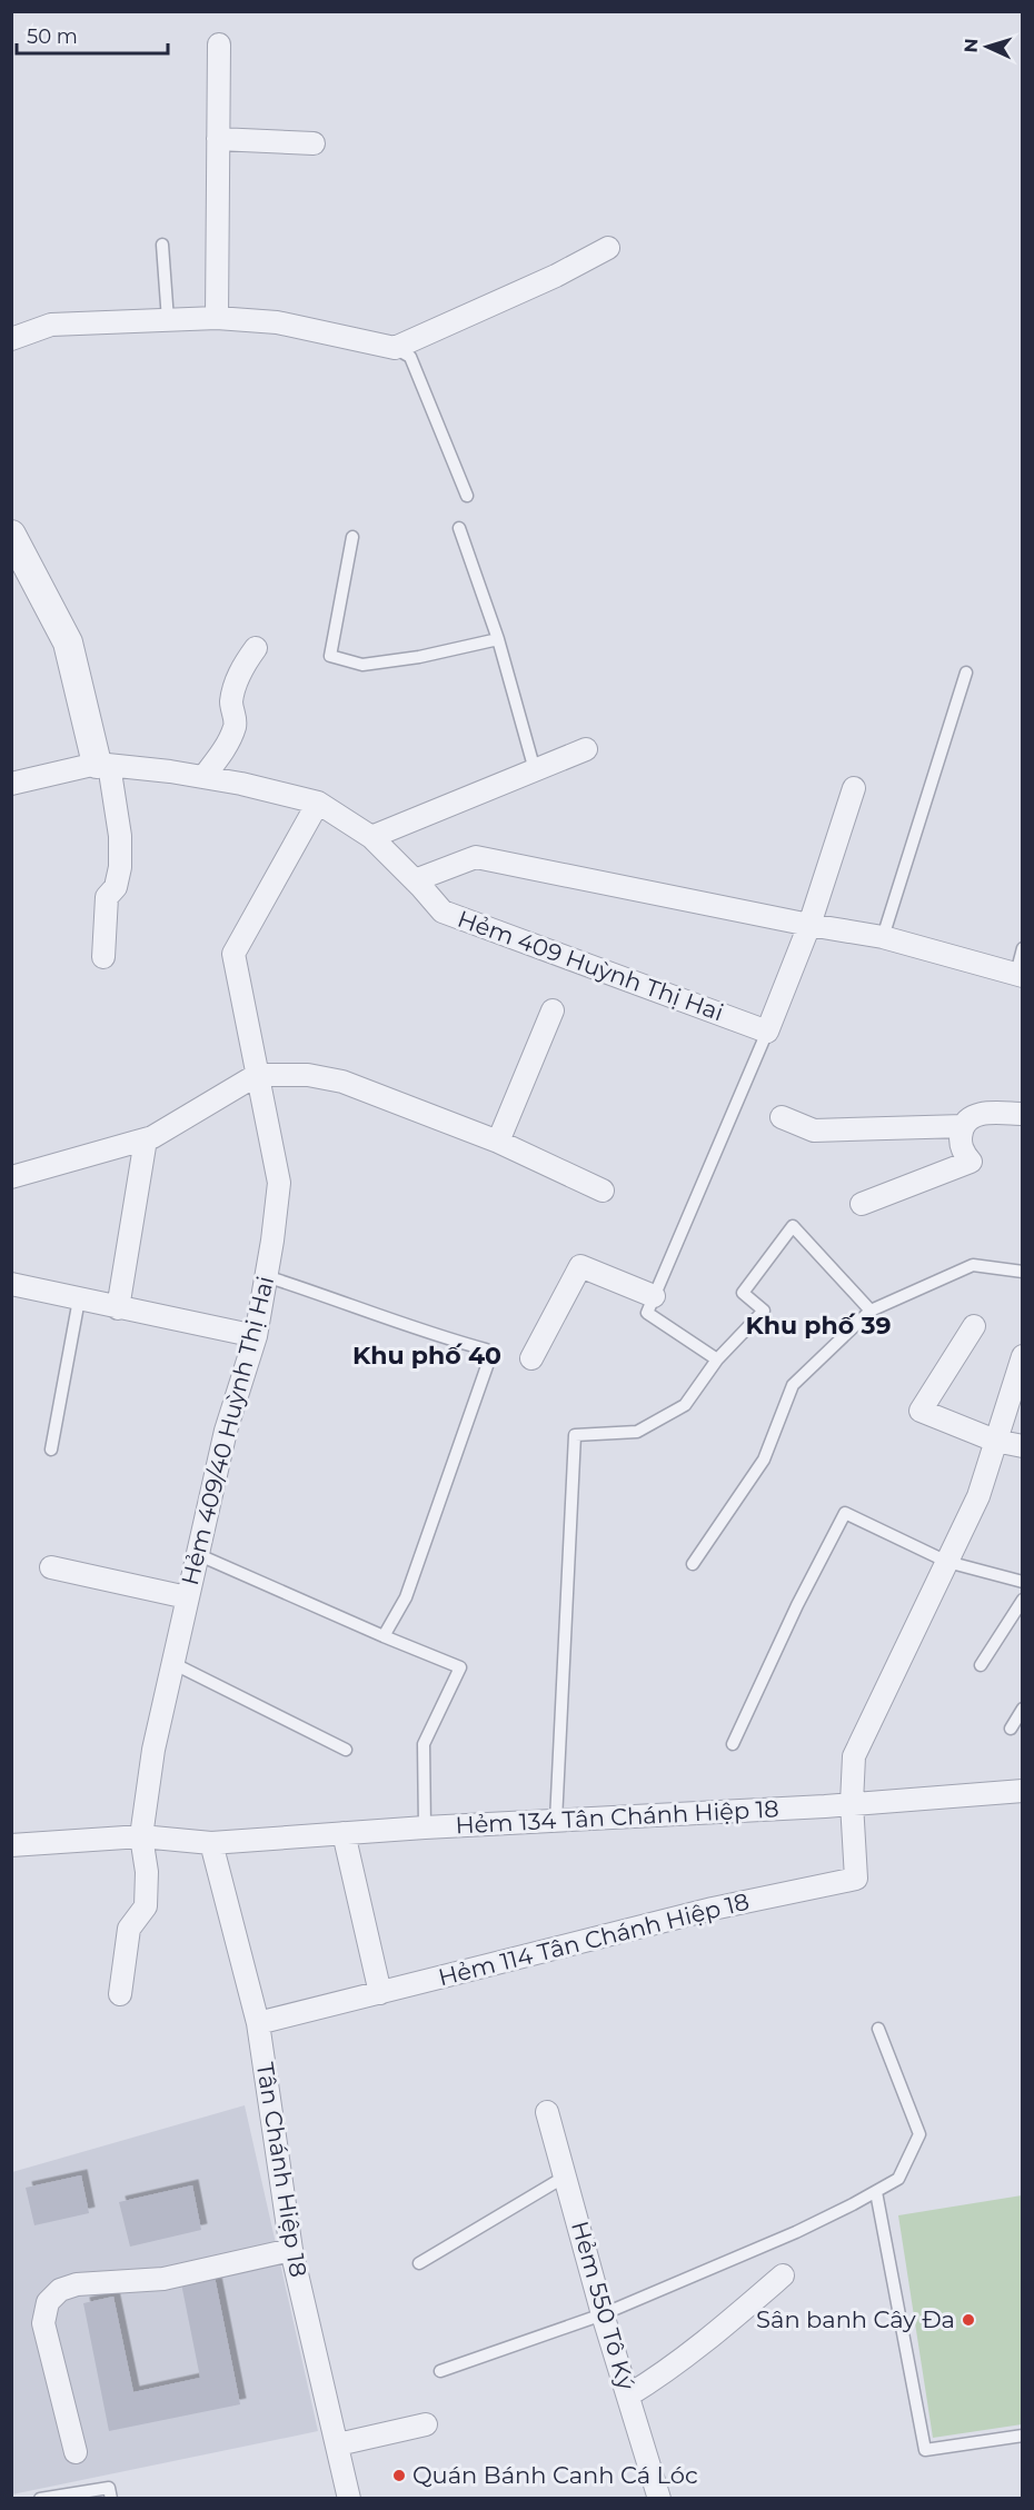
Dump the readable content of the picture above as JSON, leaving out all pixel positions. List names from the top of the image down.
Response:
{
  "streets": {
    "street": [
      "Hẻm 409 Huỳnh Thị Hai",
      "Hẻm 409/40 Huỳnh Thị Hai",
      "Hẻm 134 Tân Chánh Hiệp 18",
      "Hẻm 114 Tân Chánh Hiệp 18",
      "Tân Chánh Hiệp 18",
      "Hẻm 550 Tô Ký"
    ]
  },
  "crossings": [
    ["Hẻm 409 Huỳnh Thị Hai", "Hẻm 409/40 Huỳnh Thị Hai"],
    ["Hẻm 409/40 Huỳnh Thị Hai", "Hẻm 134 Tân Chánh Hiệp 18"],
    ["Hẻm 134 Tân Chánh Hiệp 18", "Hẻm 114 Tân Chánh Hiệp 18"],
    ["Hẻm 134 Tân Chánh Hiệp 18", "Tân Chánh Hiệp 18"],
    ["Hẻm 114 Tân Chánh Hiệp 18", "Tân Chánh Hiệp 18"]
  ],
  "districts": ["Khu phố 39", "Khu phố 40"],
  "places": ["Sân banh Cây Đa", "Quán Bánh Canh Cá Lóc"],
  "scale_bar": "50 m",
  "north": "left"
}
